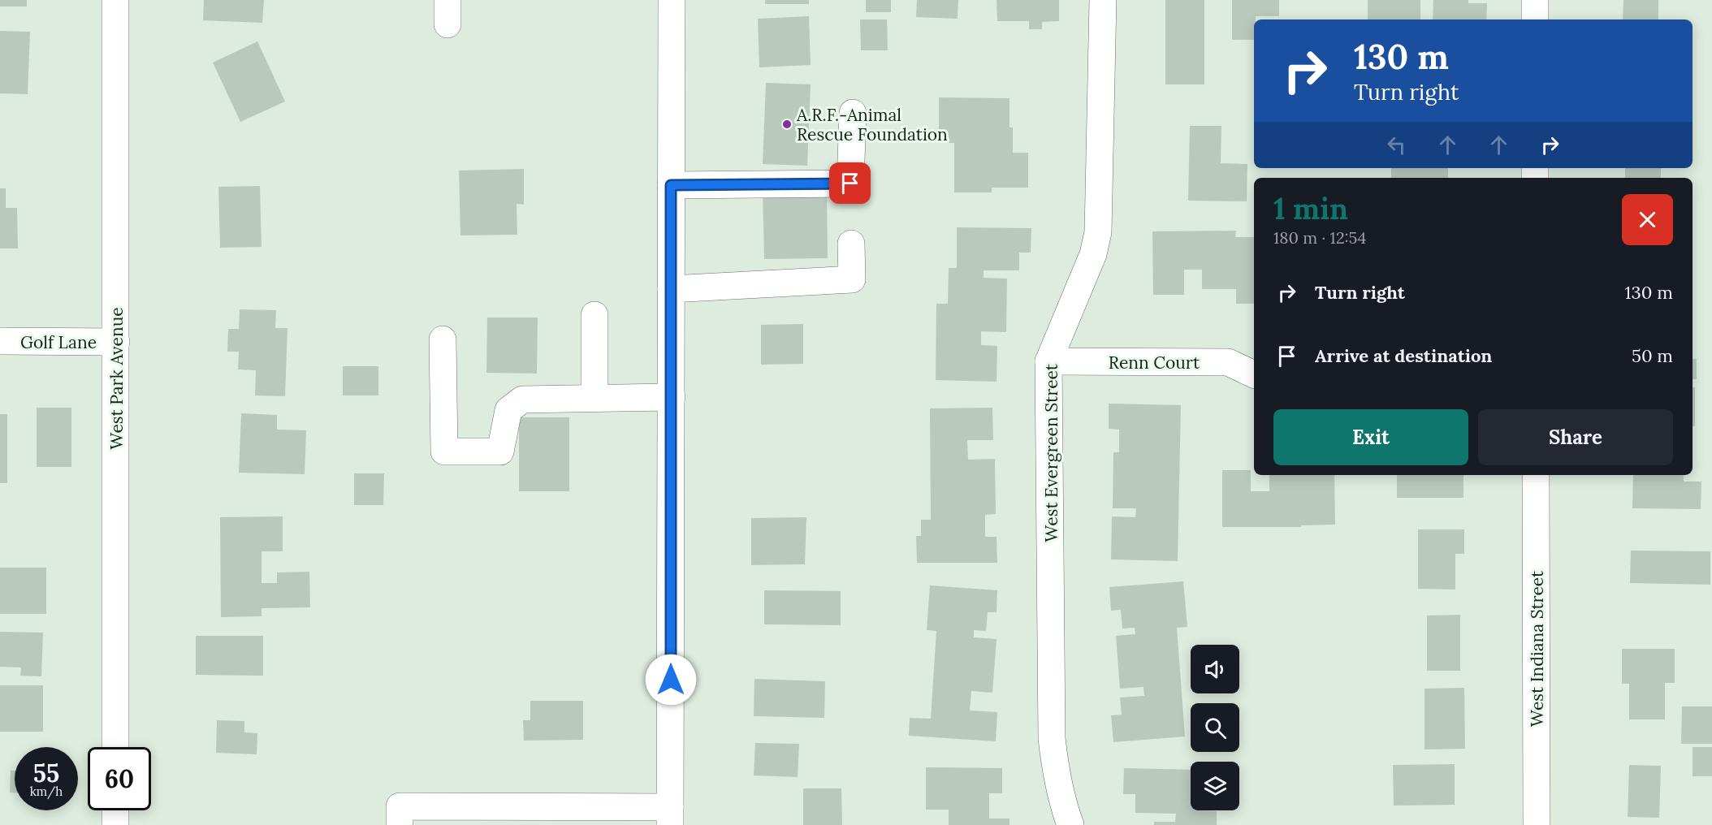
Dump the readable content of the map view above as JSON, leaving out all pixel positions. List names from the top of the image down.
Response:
{
  "streets": {
    "street": [
      "Golf Lane",
      "Renn Court",
      "West Park Avenue",
      "West Evergreen Street",
      "West Indiana Street"
    ]
  },
  "crossings": [
    ["Golf Lane", "West Park Avenue"],
    ["Renn Court", "West Evergreen Street"]
  ],
  "places": ["A.R.F.-Animal Rescue Foundation"],
  "page": {
    "turn": ["130 m", "Turn right"],
    "heading": ["1 min", "180 m · 12:54"],
    "list": [
      {
        "name": "Turn right",
        "value": "130 m"
      },
      {
        "name": "Arrive at destination",
        "value": "50 m"
      }
    ],
    "buttons": ["Exit", "Share"],
    "speed": "55 km/h",
    "limit": "60"
  }
}
